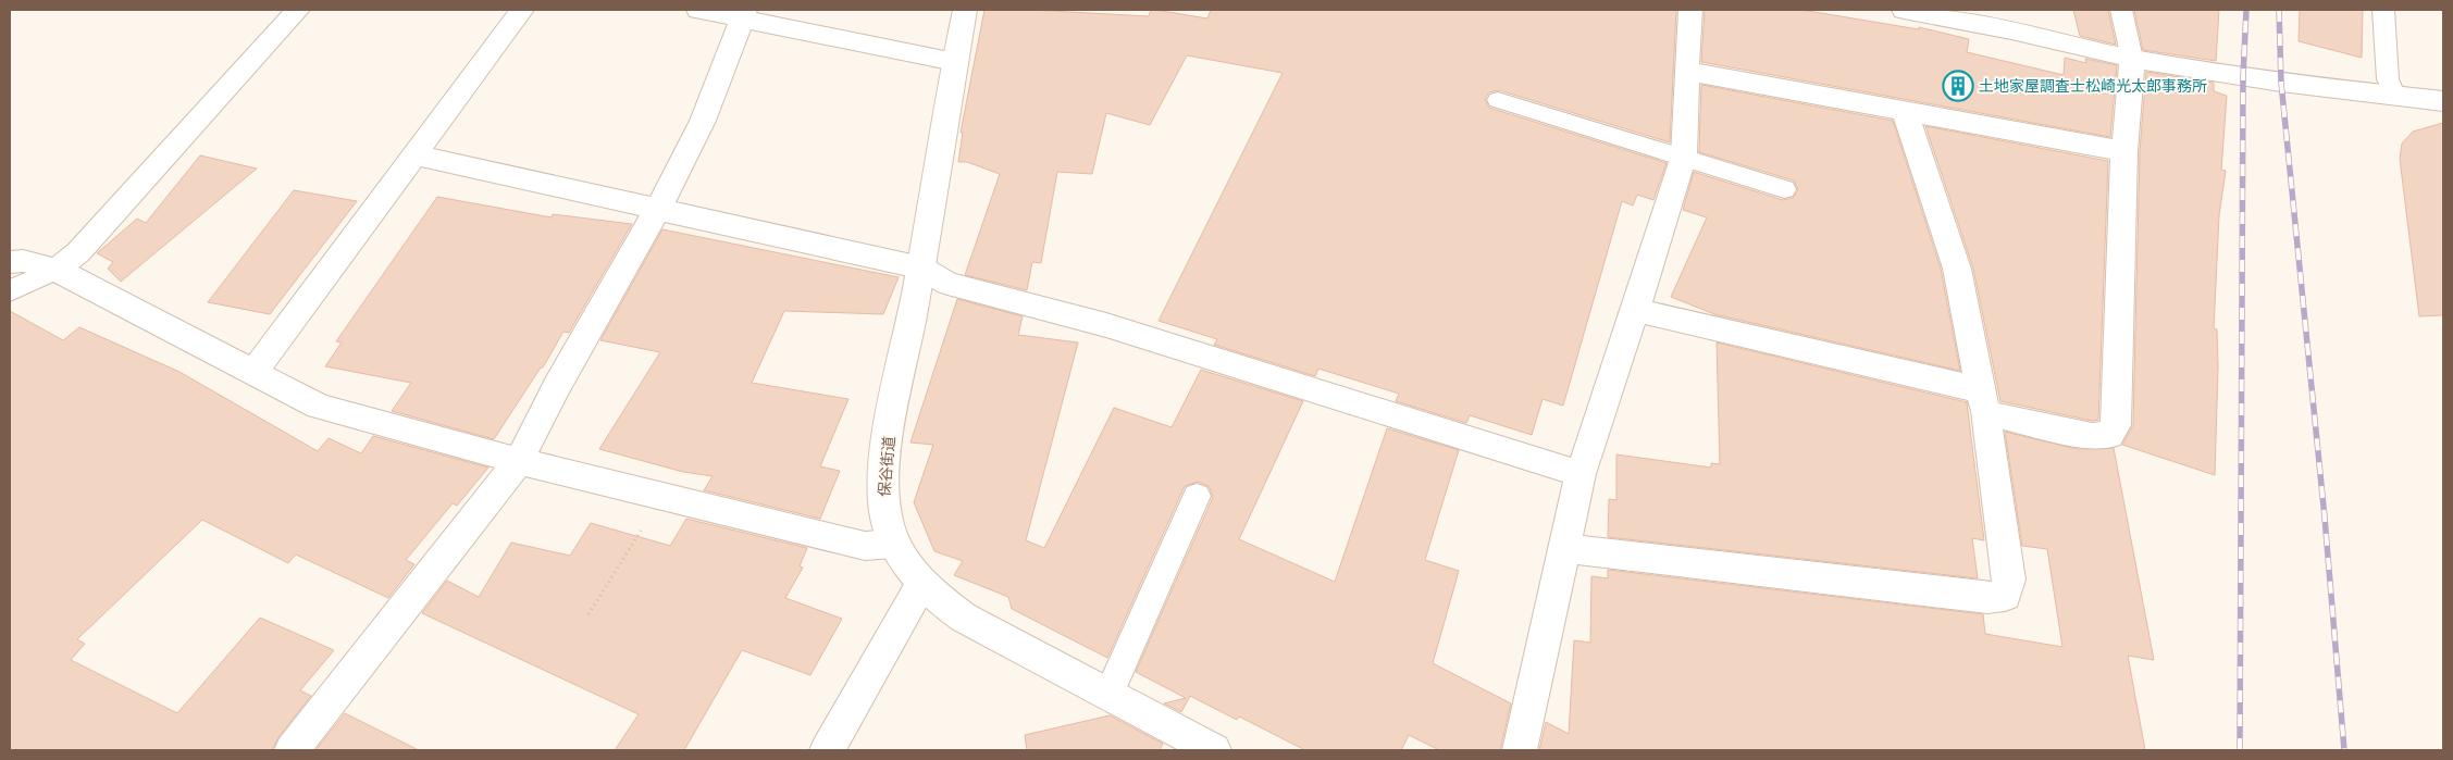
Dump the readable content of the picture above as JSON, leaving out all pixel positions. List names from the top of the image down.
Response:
{
  "streets": {
    "street": ["保谷街道"]
  },
  "places": {
    "building": ["土地家屋調査士松崎光太郎事務所"]
  }
}
